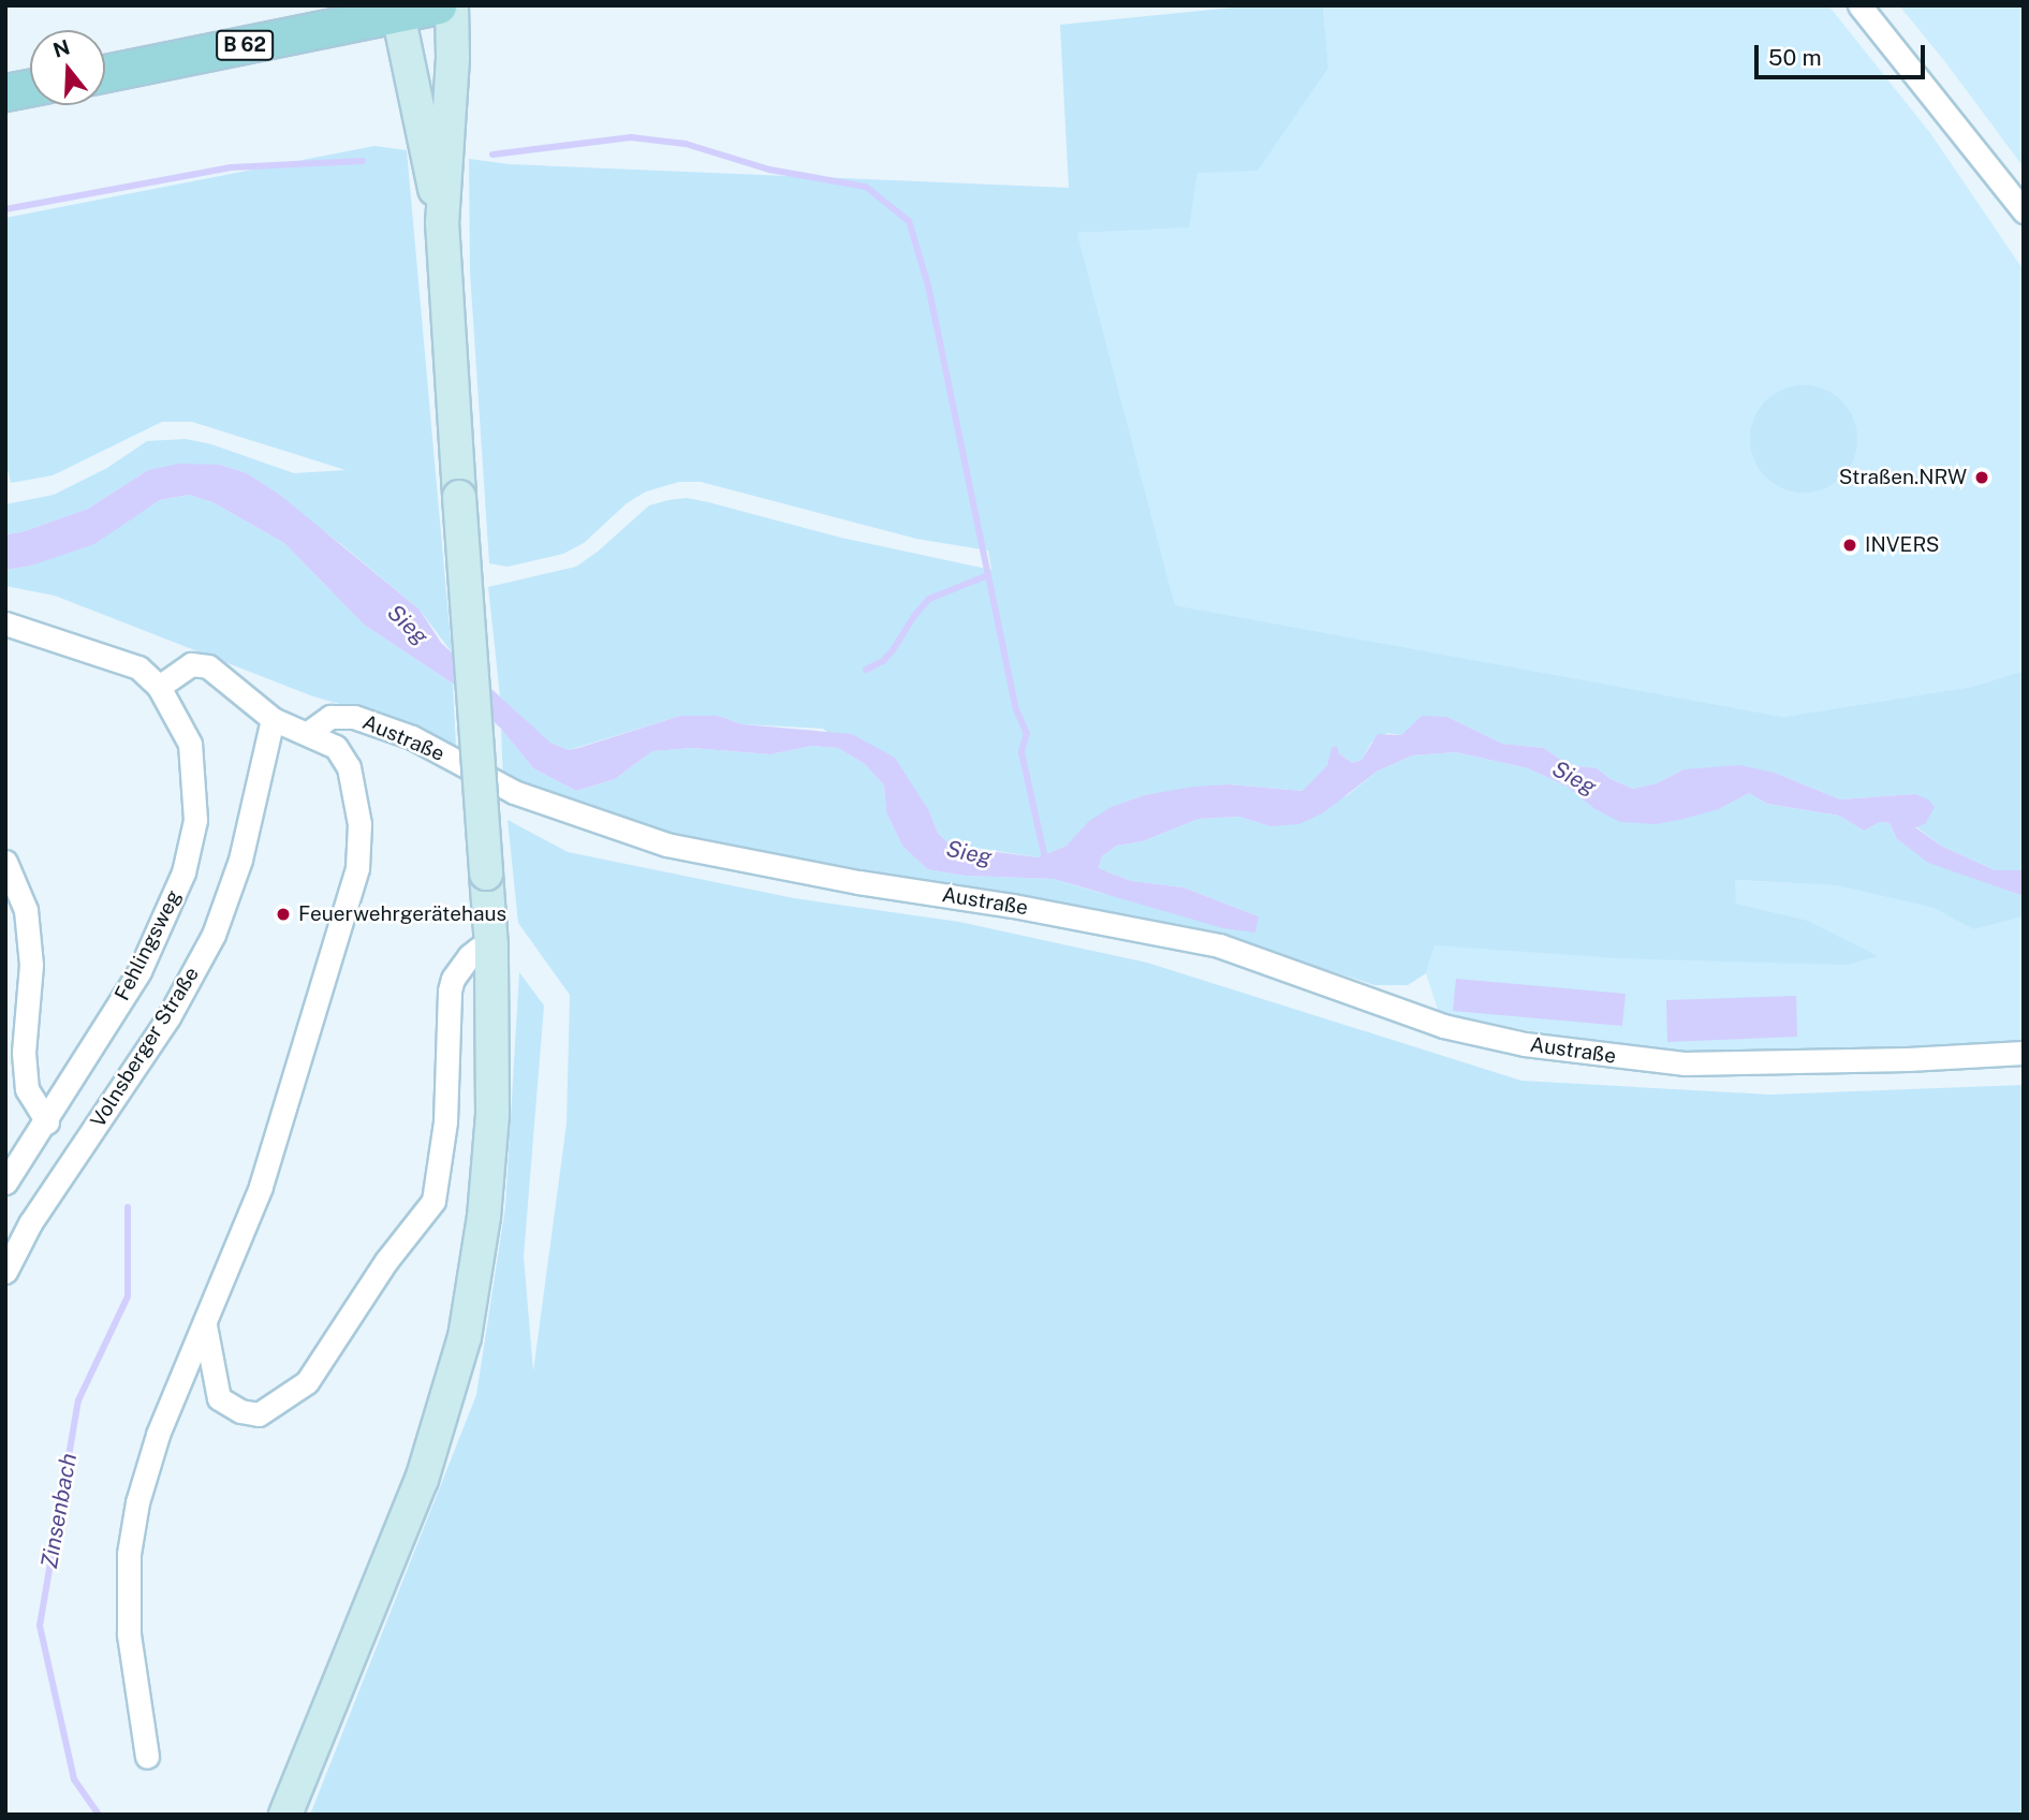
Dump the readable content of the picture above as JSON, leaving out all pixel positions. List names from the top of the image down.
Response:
{
  "streets": {
    "main road": ["B 62"],
    "street": ["Austraße", "Fehlingsweg", "Volnsberger Straße"]
  },
  "water": ["Sieg", "Zinsenbach"],
  "places": ["Straßen.NRW", "INVERS", "Feuerwehrgerätehaus"],
  "scale_bar": "50 m",
  "north": "top"
}
